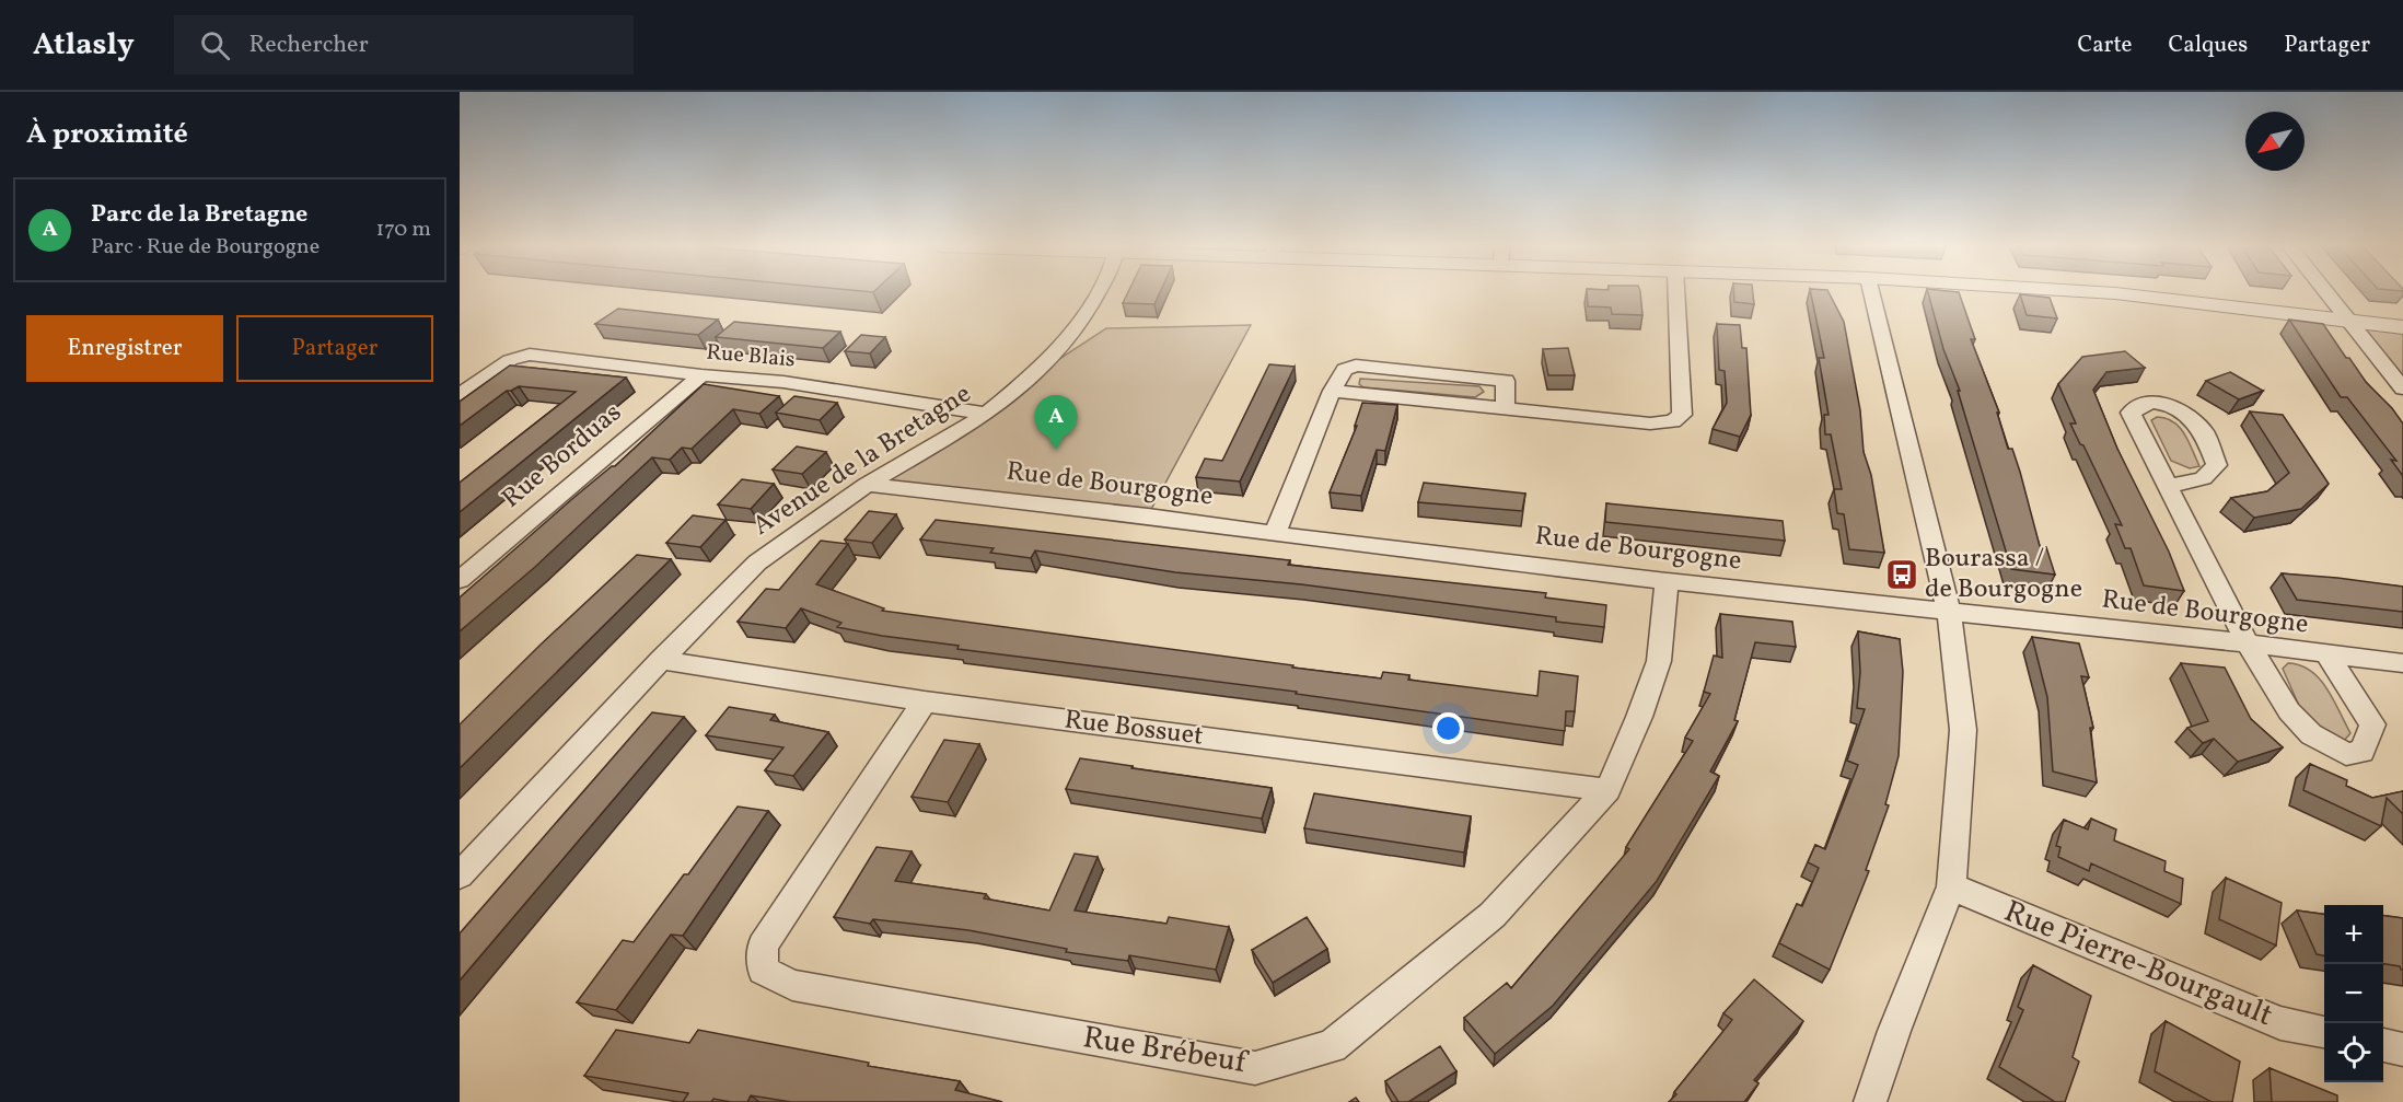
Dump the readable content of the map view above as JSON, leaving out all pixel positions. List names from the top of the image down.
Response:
{
  "streets": {
    "street": [
      "Rue Blais",
      "Rue Borduas",
      "Avenue de la Bretagne",
      "Rue de Bourgogne",
      "Rue Bossuet",
      "Rue Pierre-Bourgault",
      "Rue Brébeuf"
    ]
  },
  "crossings": [
    ["Rue Blais", "Rue Borduas"],
    ["Rue Blais", "Avenue de la Bretagne"],
    ["Avenue de la Bretagne", "Rue de Bourgogne"],
    ["Avenue de la Bretagne", "Rue Bossuet"],
    ["Rue de Bourgogne", "Rue Brébeuf"],
    ["Rue Bossuet", "Rue Brébeuf"]
  ],
  "places": {
    "bus stop": ["Bourassa / de Bourgogne"]
  },
  "north": "bottom left",
  "page": {
    "header": "Atlasly",
    "search": "Rechercher",
    "nav": ["Carte", "Calques", "Partager"],
    "heading": "À proximité",
    "list": [
      {
        "mark": "A",
        "name": "Parc de la Bretagne",
        "note": "Parc · Rue de Bourgogne",
        "value": "170 m"
      }
    ],
    "buttons": ["Enregistrer", "Partager"],
    "pins": "A",
    "map_buttons": ["+", "−"]
  }
}
